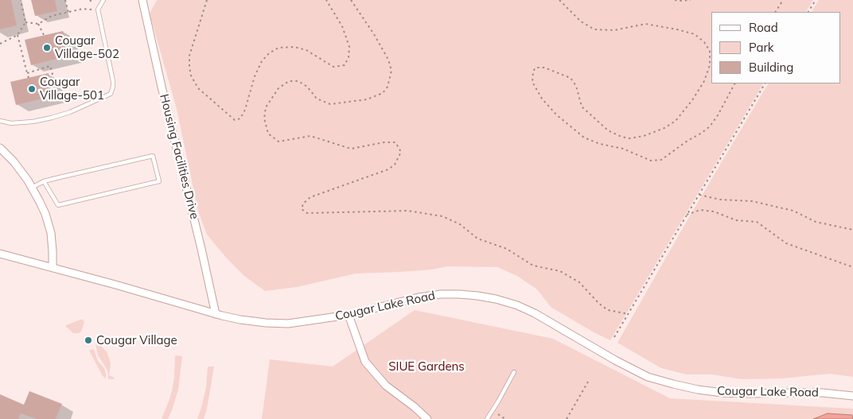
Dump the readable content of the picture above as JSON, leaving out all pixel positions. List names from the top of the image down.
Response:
{
  "streets": {
    "street": ["Housing Facilities Drive", "Cougar Lake Road"]
  },
  "crossings": [
    ["Housing Facilities Drive", "Cougar Lake Road"]
  ],
  "parks": ["SIUE Gardens"],
  "places": ["Cougar Village-502", "Cougar Village-501", "Cougar Village"],
  "legend": ["Road", "Park", "Building"]
}
